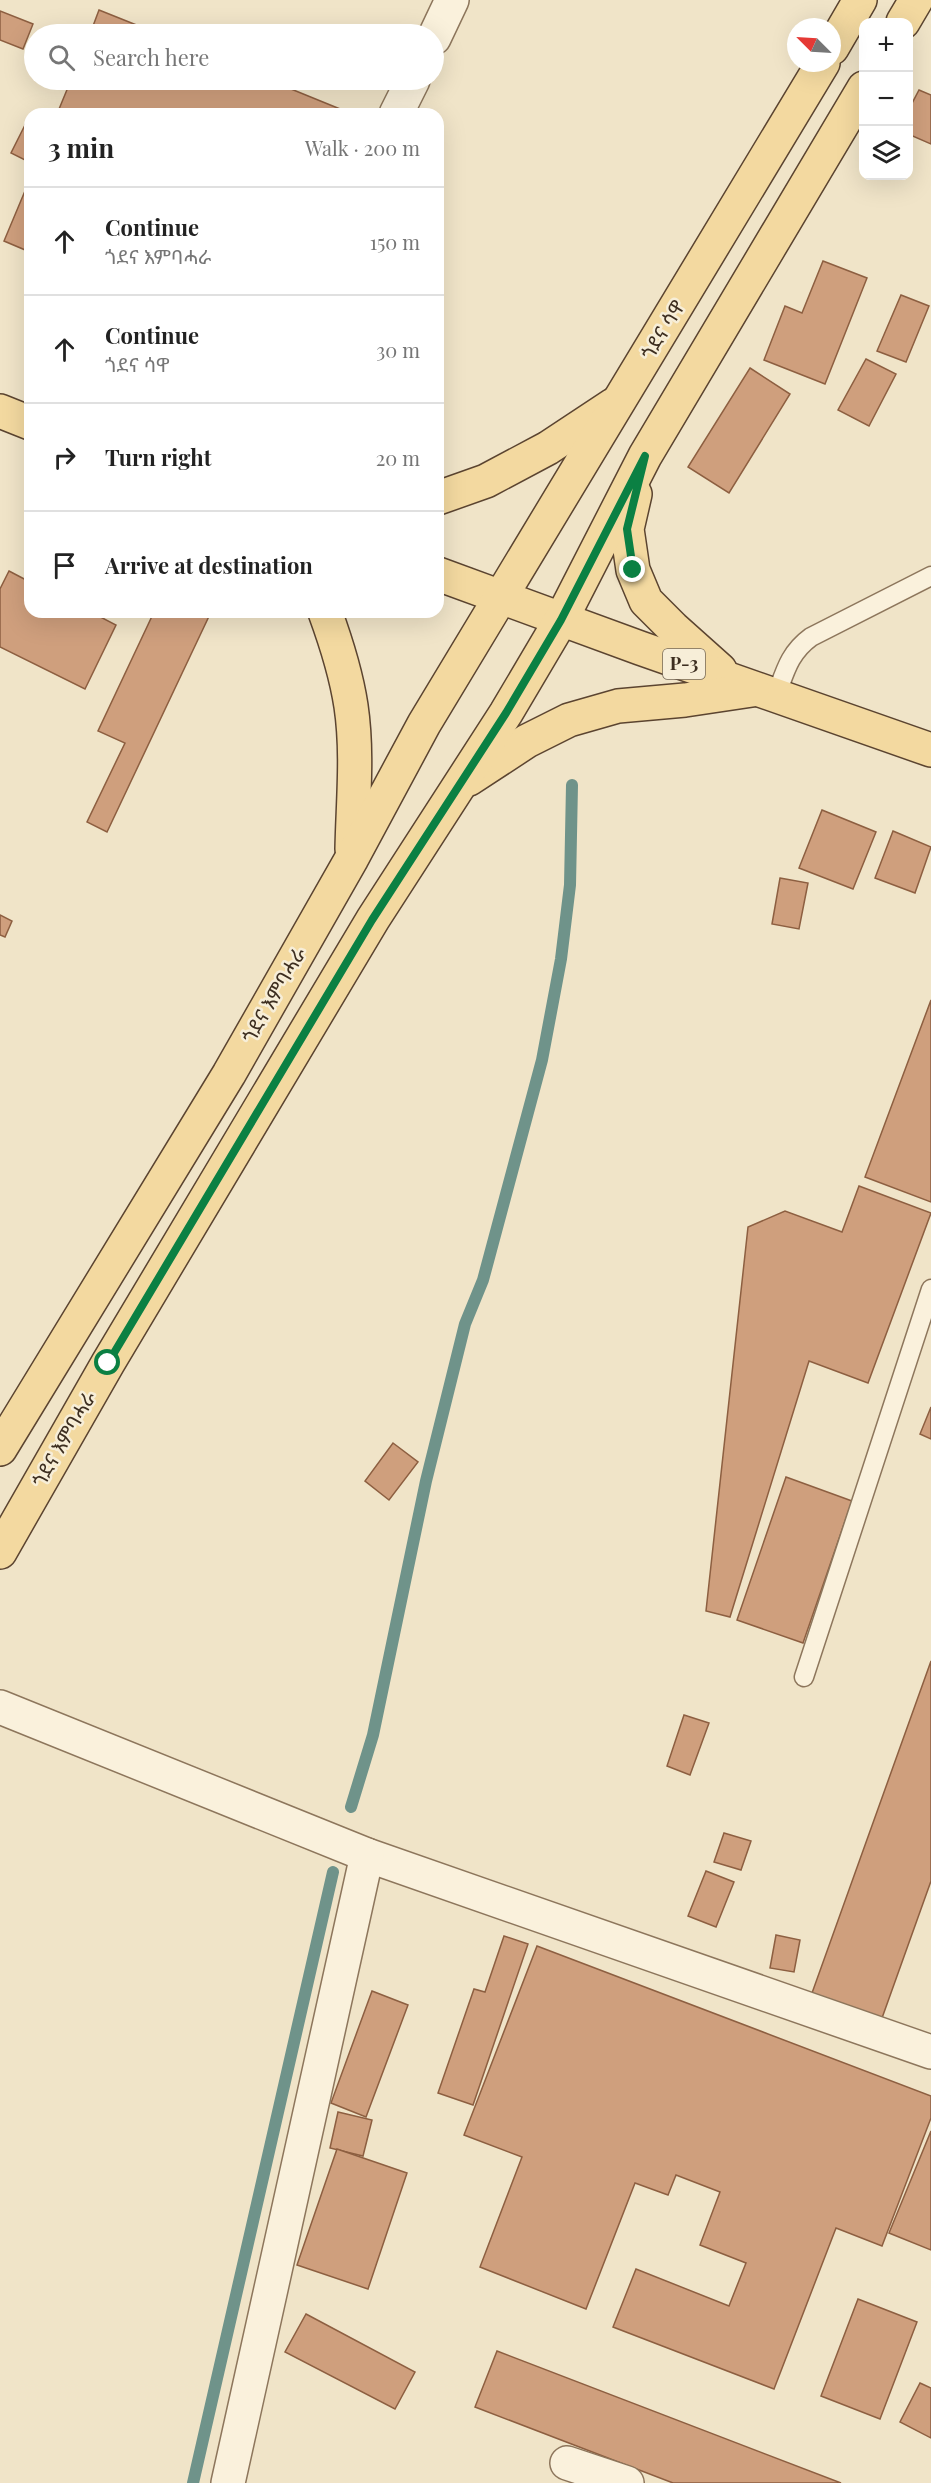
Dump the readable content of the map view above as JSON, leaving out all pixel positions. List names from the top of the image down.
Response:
{
  "streets": {
    "main road": ["ጎደና ሳዋ", "P-3", "ጎደና እምባሓራ"]
  },
  "crossings": [
    ["ጎደና ሳዋ", "P-3"],
    ["ጎደና ሳዋ", "ጎደና እምባሓራ"],
    ["P-3", "ጎደና እምባሓራ"]
  ],
  "north": "top left",
  "page": {
    "map_buttons": ["+", "−"],
    "search": "Search here",
    "heading": ["3 min", "Walk · 200 m"],
    "list": [
      ["Continue", "ጎደና እምባሓራ", "150 m"],
      ["Continue", "ጎደና ሳዋ", "30 m"],
      ["Turn right", "20 m"],
      "Arrive at destination"
    ]
  }
}
